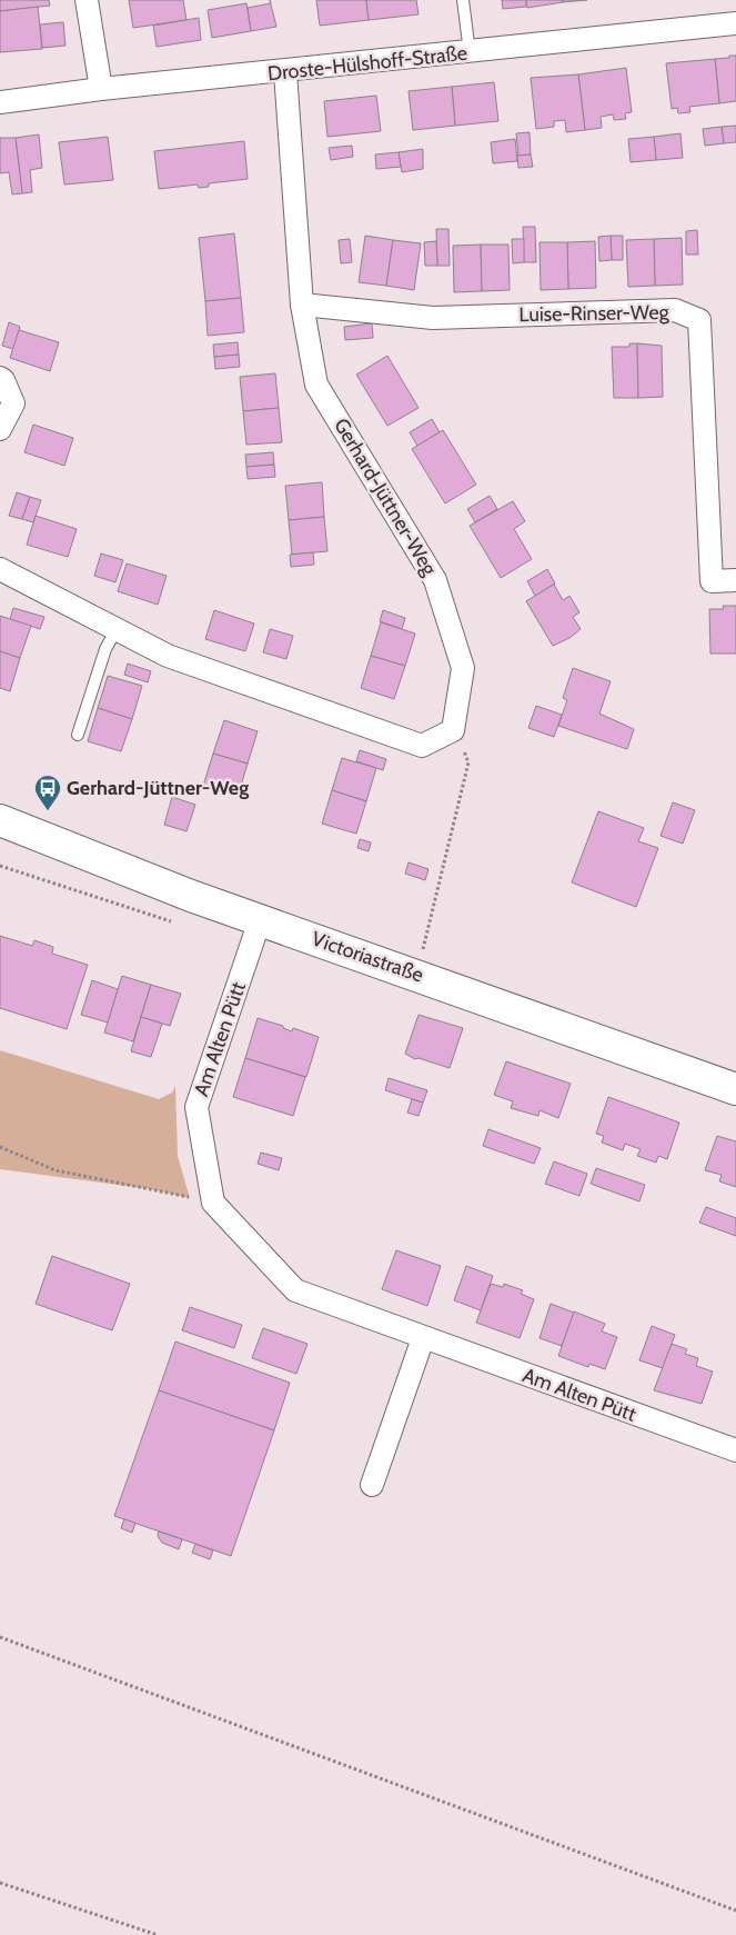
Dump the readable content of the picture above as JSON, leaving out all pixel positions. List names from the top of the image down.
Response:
{
  "streets": {
    "main road": ["Victoriastraße"],
    "street": [
      "Droste-Hülshoff-Straße",
      "Luise-Rinser-Weg",
      "Gerhard-Jüttner-Weg",
      "Am Alten Pütt"
    ]
  },
  "crossings": [
    ["Droste-Hülshoff-Straße", "Gerhard-Jüttner-Weg"],
    ["Luise-Rinser-Weg", "Gerhard-Jüttner-Weg"],
    ["Victoriastraße", "Am Alten Pütt"]
  ],
  "places": {
    "bus stop": ["Gerhard-Jüttner-Weg"]
  }
}
